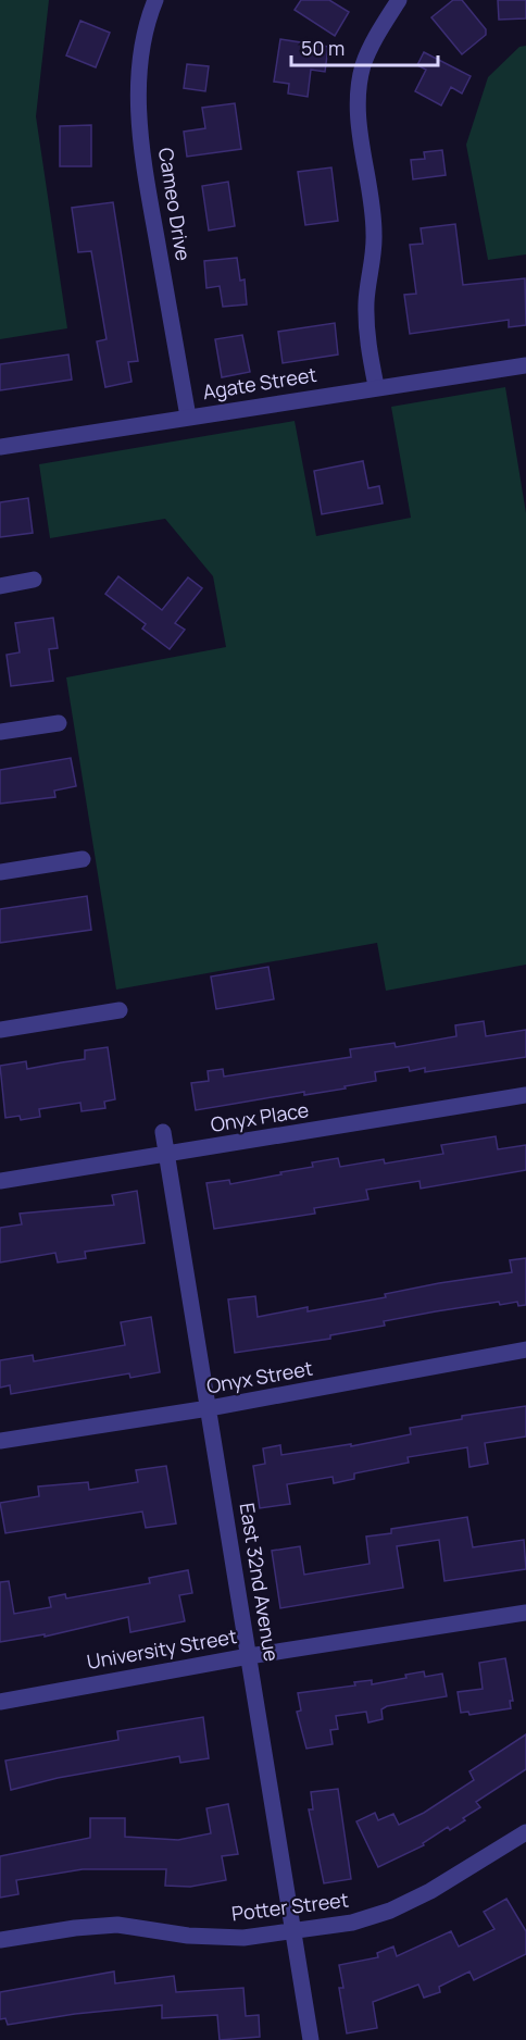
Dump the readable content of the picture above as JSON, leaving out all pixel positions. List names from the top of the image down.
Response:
{
  "streets": {
    "street": [
      "Cameo Drive",
      "Agate Street",
      "Onyx Place",
      "Onyx Street",
      "East 32nd Avenue",
      "University Street",
      "Potter Street"
    ]
  },
  "crossings": [
    ["Cameo Drive", "Agate Street"],
    ["Onyx Place", "East 32nd Avenue"],
    ["Onyx Street", "East 32nd Avenue"],
    ["East 32nd Avenue", "University Street"],
    ["East 32nd Avenue", "Potter Street"]
  ],
  "scale_bar": "50 m"
}
